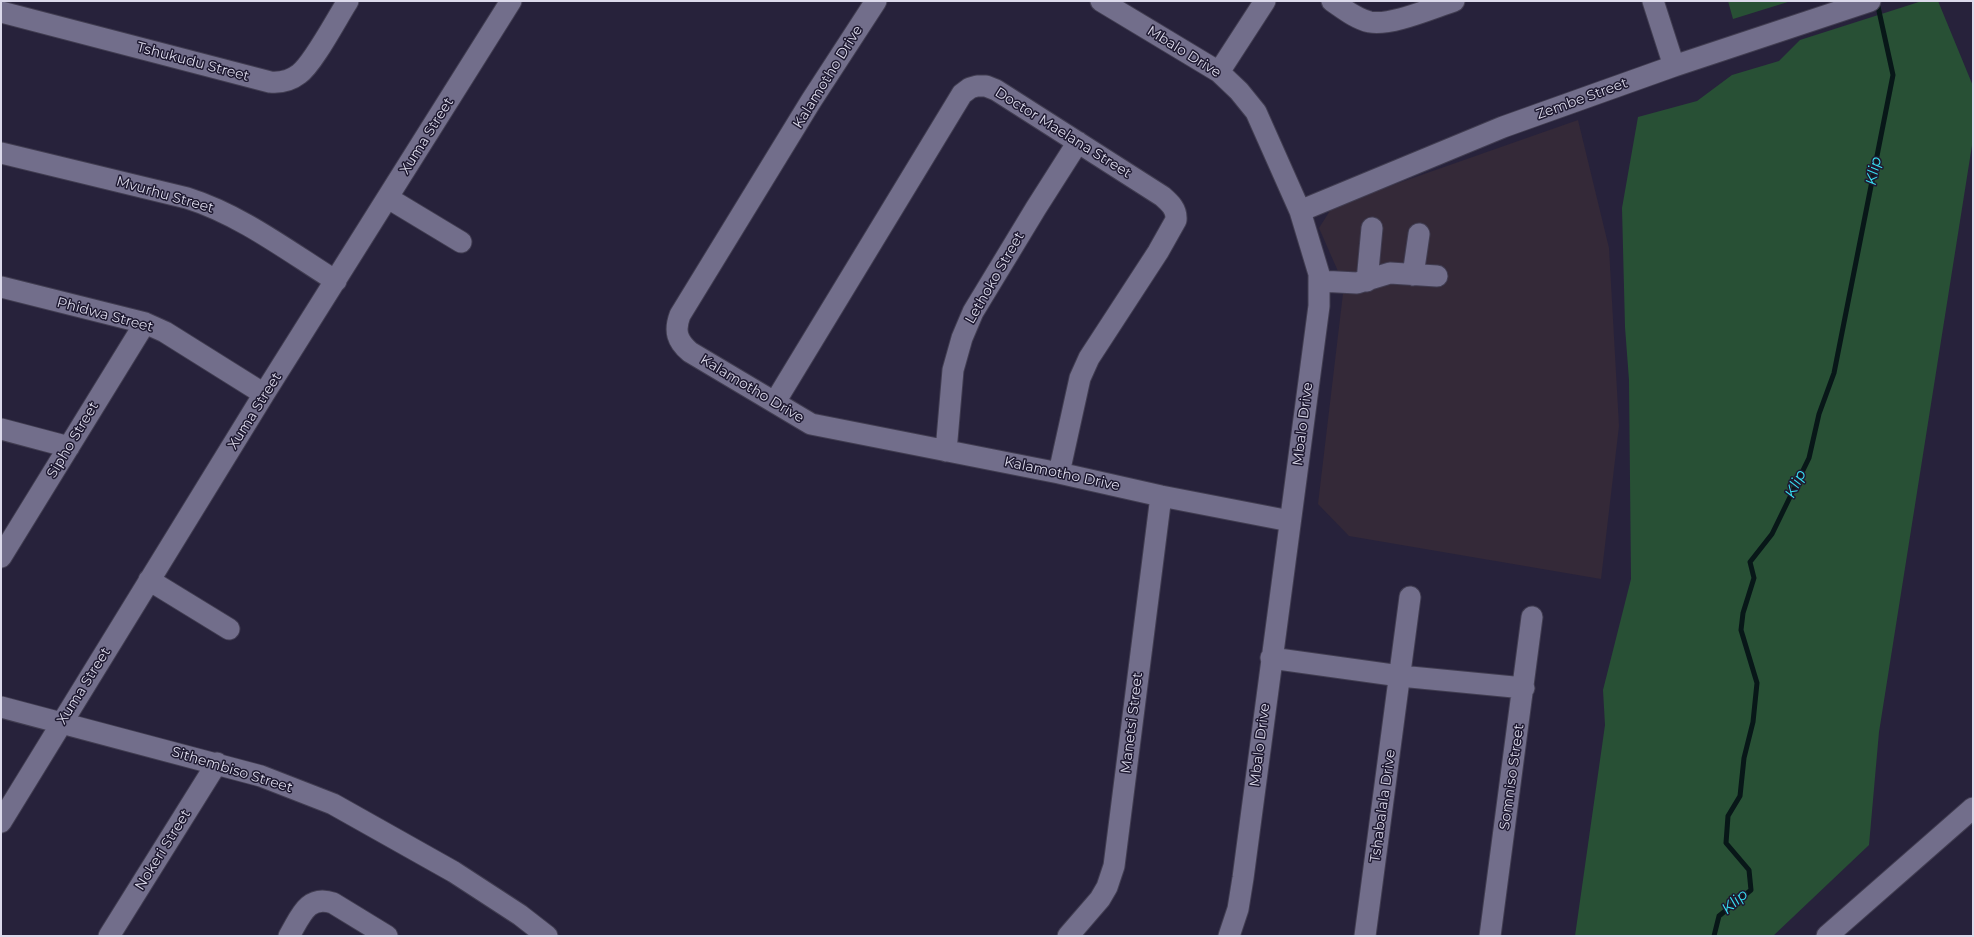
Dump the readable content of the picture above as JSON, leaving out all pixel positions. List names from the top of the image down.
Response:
{
  "streets": {
    "street": [
      "Mbalo Drive",
      "Tshukudu Street",
      "Kalamotho Drive",
      "Zembe Street",
      "Doctor Maelana Street",
      "Xuma Street",
      "Mvurhu Street",
      "Lethoko Street",
      "Phidwa Street",
      "Sipho Street",
      "Manetsi Street",
      "Sithembiso Street",
      "Somniso Street",
      "Tshabalala Drive",
      "Nokeri Street"
    ]
  },
  "crossings": [
    ["Mbalo Drive", "Kalamotho Drive"],
    ["Mbalo Drive", "Zembe Street"],
    ["Kalamotho Drive", "Doctor Maelana Street"],
    ["Kalamotho Drive", "Lethoko Street"],
    ["Kalamotho Drive", "Manetsi Street"],
    ["Doctor Maelana Street", "Lethoko Street"],
    ["Xuma Street", "Mvurhu Street"],
    ["Xuma Street", "Phidwa Street"],
    ["Xuma Street", "Sithembiso Street"],
    ["Phidwa Street", "Sipho Street"],
    ["Sithembiso Street", "Nokeri Street"]
  ],
  "water": ["Klip"]
}
